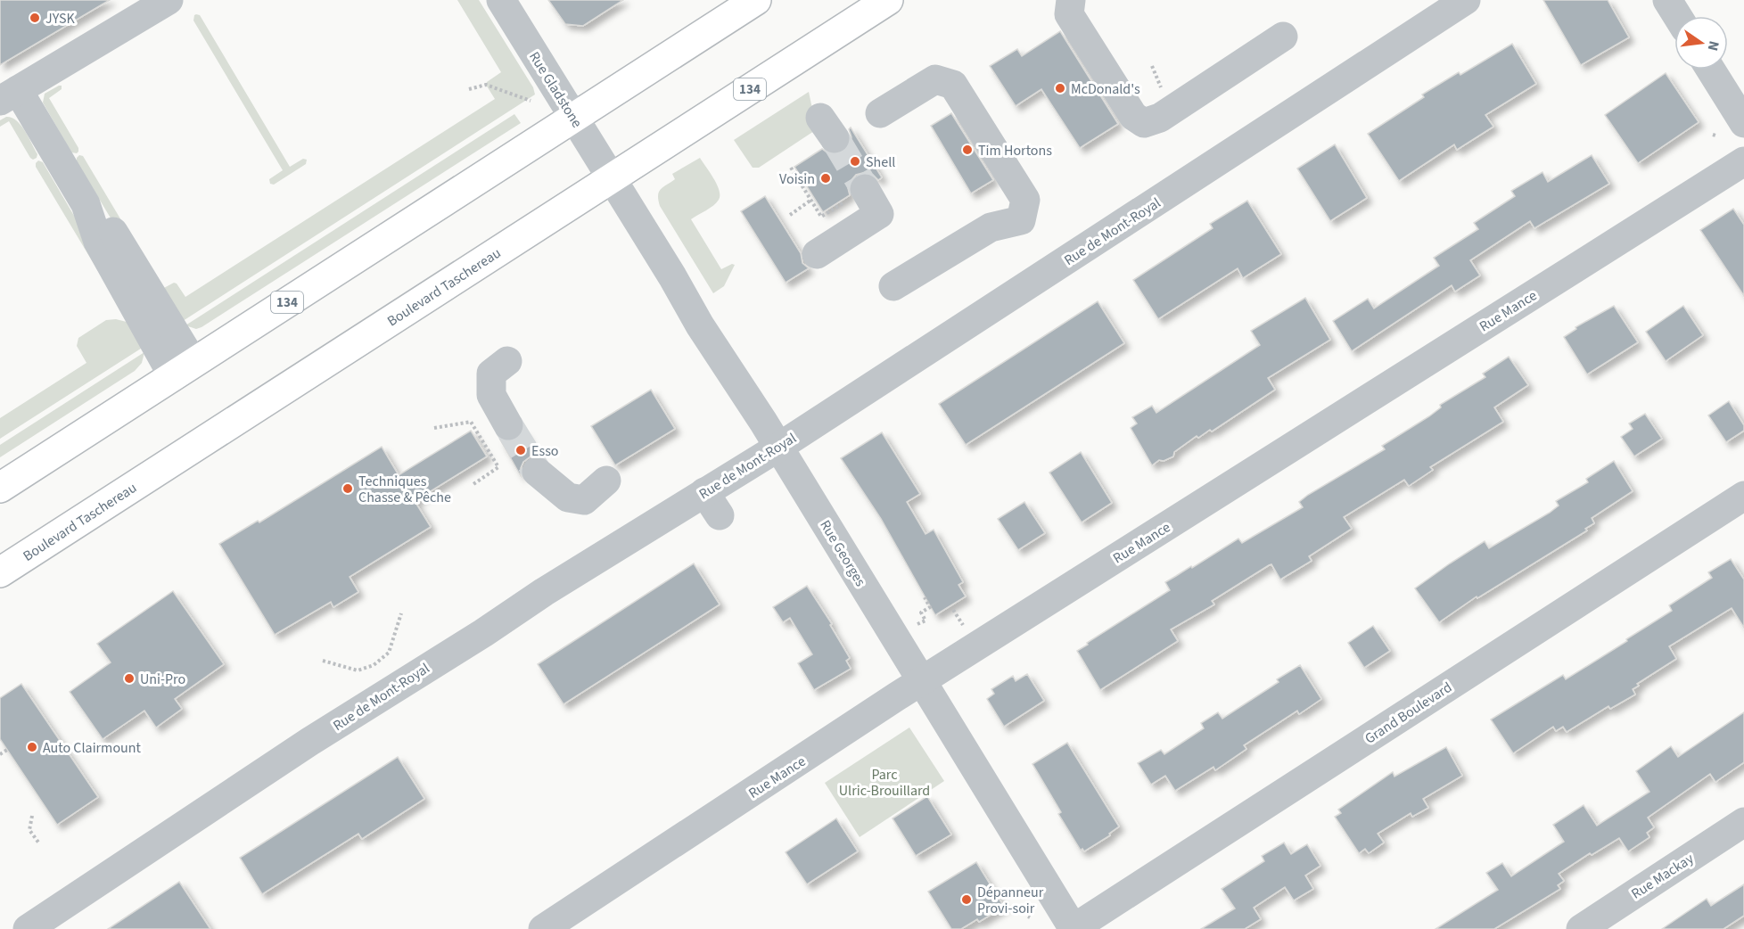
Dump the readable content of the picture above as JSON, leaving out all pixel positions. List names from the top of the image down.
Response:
{
  "streets": {
    "main road": ["134", "Boulevard Taschereau"],
    "street": [
      "Rue Gladstone",
      "Rue de Mont-Royal",
      "Rue Mance",
      "Rue Georges",
      "Grand Boulevard",
      "Rue Mackay"
    ]
  },
  "crossings": [
    ["Rue Gladstone", "134"],
    ["Rue Gladstone", "Boulevard Taschereau"],
    ["Rue Gladstone", "Rue Georges"],
    ["Rue de Mont-Royal", "Rue Georges"],
    ["Boulevard Taschereau", "Rue Georges"],
    ["Rue Mance", "Rue Georges"],
    ["Rue Georges", "Grand Boulevard"]
  ],
  "parks": ["Parc Ulric-Brouillard"],
  "places": [
    "JYSK",
    "McDonald's",
    "Tim Hortons",
    "Shell",
    "Voisin",
    "Esso",
    "Techniques Chasse & Pêche",
    "Uni-Pro",
    "Auto Clairmount",
    "Dépanneur Provi-soir"
  ],
  "north": "right"
}
